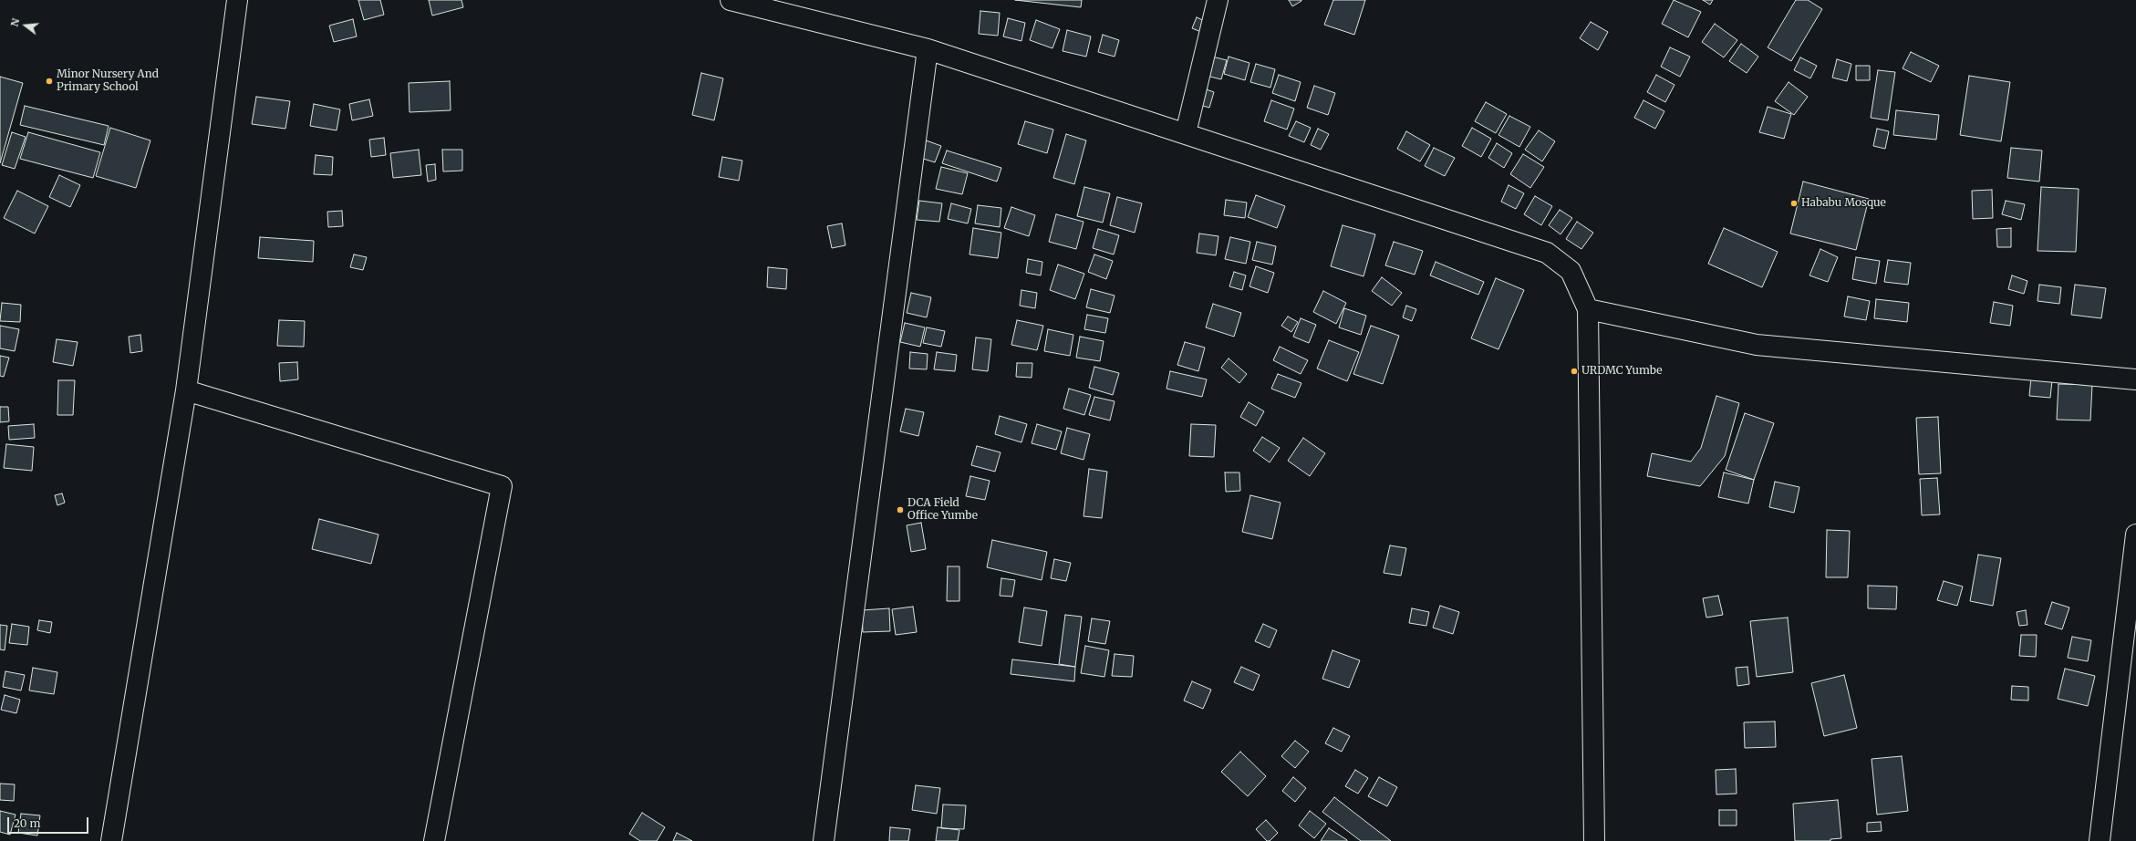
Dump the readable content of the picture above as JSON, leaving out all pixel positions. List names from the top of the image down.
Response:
{
  "places": [
    "Minor Nursery And Primary School",
    "Hababu Mosque",
    "URDMC Yumbe",
    "DCA Field Office Yumbe"
  ],
  "scale_bar": "20 m",
  "north": "left"
}
